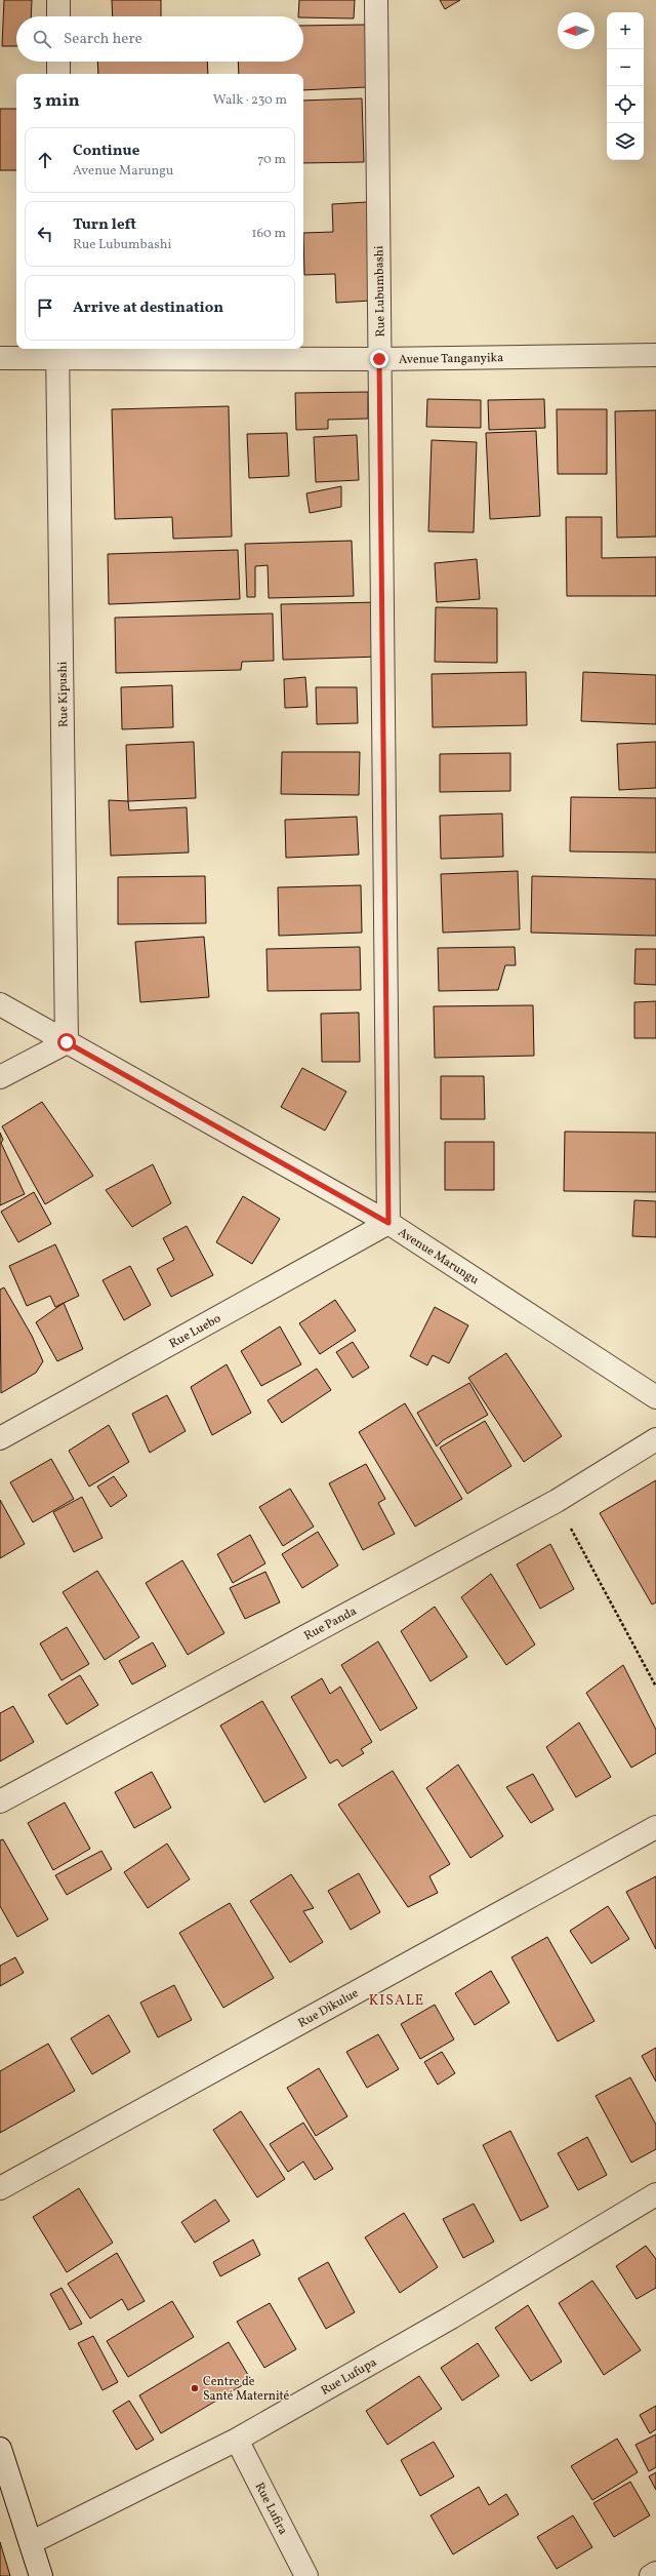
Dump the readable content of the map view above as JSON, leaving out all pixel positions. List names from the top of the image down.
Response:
{
  "streets": {
    "street": [
      "Rue Lubumbashi",
      "Avenue Tanganyika",
      "Rue Kipushi",
      "Avenue Marungu",
      "Rue Luebo",
      "Rue Panda",
      "Rue Dikulue",
      "Rue Lufupa",
      "Rue Lufira"
    ]
  },
  "crossings": [
    ["Rue Lubumbashi", "Avenue Tanganyika"],
    ["Rue Lubumbashi", "Avenue Marungu"],
    ["Rue Lubumbashi", "Rue Luebo"],
    ["Avenue Tanganyika", "Rue Kipushi"],
    ["Rue Kipushi", "Avenue Marungu"],
    ["Avenue Marungu", "Rue Luebo"],
    ["Rue Lufupa", "Rue Lufira"]
  ],
  "districts": ["KISALE"],
  "places": ["Centre de Santé Maternité"],
  "north": "left",
  "page": {
    "map_buttons": ["+", "−"],
    "search": "Search here",
    "heading": ["3 min", "Walk · 230 m"],
    "list": [
      ["Continue", "Avenue Marungu", "70 m"],
      ["Turn left", "Rue Lubumbashi", "160 m"],
      "Arrive at destination"
    ]
  }
}
